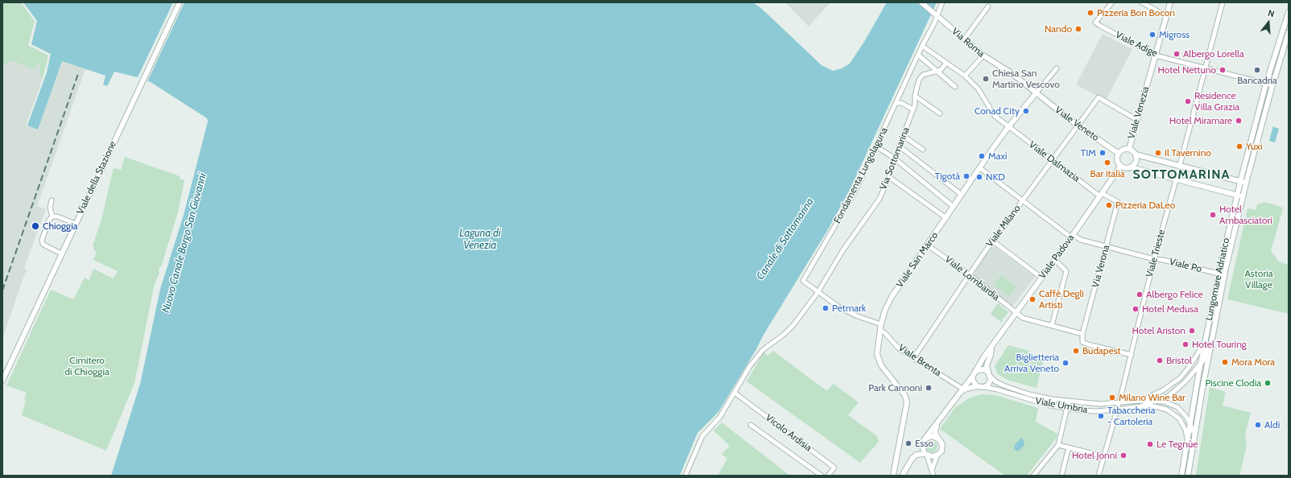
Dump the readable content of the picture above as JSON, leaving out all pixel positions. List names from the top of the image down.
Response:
{
  "streets": {
    "street": [
      "Via Roma",
      "Viale Adige",
      "Viale Venezia",
      "Viale Veneto",
      "Via Sottomarina",
      "Viale Dalmazia",
      "Fondamenta Lungolaguna",
      "Viale della Stazione",
      "Viale Milano",
      "Viale Trieste",
      "Viale Padova",
      "Viale San Marco",
      "Viale Po",
      "Via Verona",
      "Viale Lombardia",
      "Lungomare Adriatico",
      "Viale Brenta",
      "Viale Umbria",
      "Vicolo Ardisia"
    ]
  },
  "crossings": [
    ["Via Roma", "Viale Veneto"],
    ["Via Roma", "Fondamenta Lungolaguna"],
    ["Via Roma", "Viale San Marco"],
    ["Viale Adige", "Viale Venezia"],
    ["Viale Adige", "Lungomare Adriatico"],
    ["Viale Venezia", "Viale Veneto"],
    ["Viale Venezia", "Viale Milano"],
    ["Viale Venezia", "Viale Padova"],
    ["Viale Veneto", "Viale Milano"],
    ["Viale Veneto", "Viale Padova"],
    ["Viale Veneto", "Viale San Marco"],
    ["Via Sottomarina", "Viale Dalmazia"],
    ["Via Sottomarina", "Fondamenta Lungolaguna"],
    ["Via Sottomarina", "Vicolo Ardisia"],
    ["Viale Dalmazia", "Fondamenta Lungolaguna"],
    ["Viale Dalmazia", "Viale Milano"],
    ["Viale Dalmazia", "Viale Padova"],
    ["Viale Dalmazia", "Viale San Marco"],
    ["Viale Dalmazia", "Via Verona"],
    ["Fondamenta Lungolaguna", "Viale San Marco"],
    ["Viale Milano", "Viale Po"],
    ["Viale Milano", "Viale Lombardia"],
    ["Viale Milano", "Viale Brenta"],
    ["Viale Trieste", "Viale Po"],
    ["Viale Trieste", "Viale Umbria"],
    ["Viale Padova", "Viale Po"],
    ["Viale Padova", "Via Verona"],
    ["Viale Padova", "Viale Lombardia"],
    ["Viale Padova", "Viale Brenta"],
    ["Viale Padova", "Viale Umbria"],
    ["Viale San Marco", "Viale Po"],
    ["Viale San Marco", "Viale Lombardia"],
    ["Viale San Marco", "Viale Brenta"],
    ["Viale Po", "Via Verona"],
    ["Viale Po", "Lungomare Adriatico"],
    ["Lungomare Adriatico", "Viale Umbria"]
  ],
  "districts": ["SOTTOMARINA"],
  "water": ["Laguna di Venezia", "Canale di Sottomarina", "Nuovo Canale Borgo San Giovanni"],
  "parks": ["Astoria Village", "Cimitero di Chioggia"],
  "places": [
    "Pizzeria Bon Bocon",
    "Nando",
    "Migross",
    "Albergo Lorella",
    "Hotel Nettuno",
    "Bancadria",
    "Chiesa San Martino Vescovo",
    "Residence Villa Grazia",
    "Conad City",
    "Hotel Miramare",
    "Yuxi",
    "TIM",
    "Il Tavernino",
    "Maxì",
    "Bar italia",
    "Tigotà",
    "NKD",
    "Pizzeria DaLeo",
    "Hotel Ambasciatori",
    "Chioggia",
    "Albergo Felice",
    "Caffè Degli Artisti",
    "Petmark",
    "Hotel Medusa",
    "Hotel Ariston",
    "Hotel Touring",
    "Budapest",
    "Bristol",
    "Mora Mora",
    "Biglietteria Arriva Veneto",
    "Piscine Clodia",
    "Park Cannoni",
    "Milano Wine Bar",
    "Tabaccheria - Cartoleria",
    "Aldi",
    "Esso",
    "Le Tegnùe",
    "Hotel Jonni"
  ],
  "north": "top"
}
